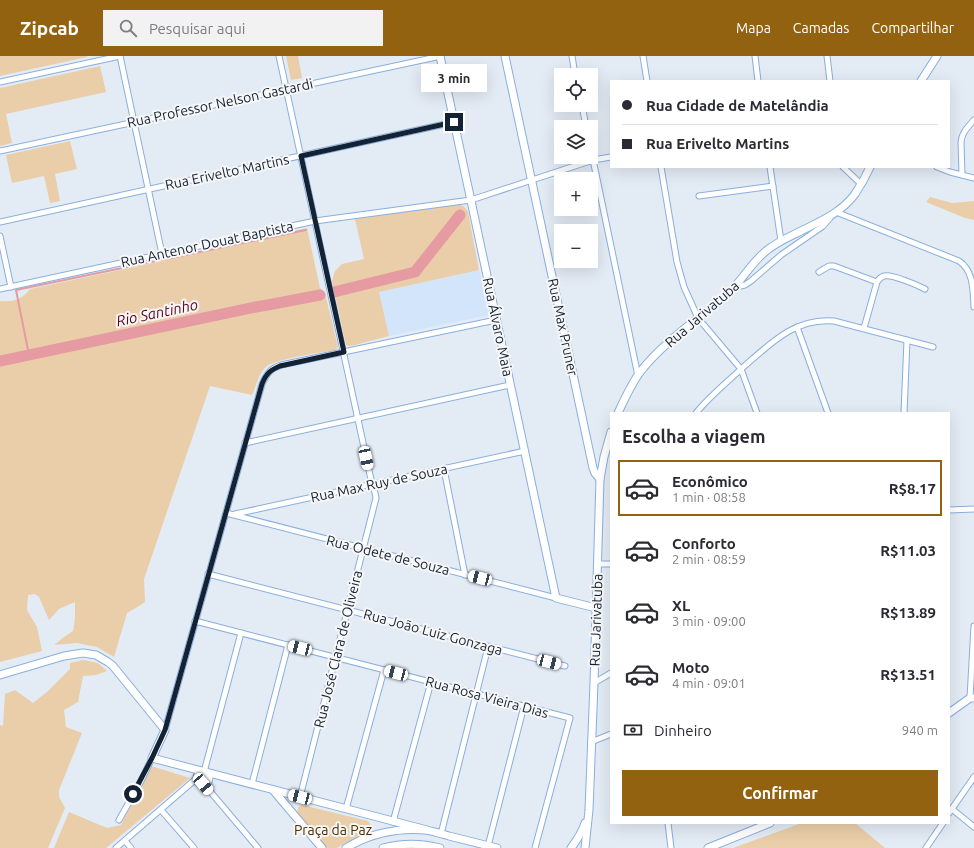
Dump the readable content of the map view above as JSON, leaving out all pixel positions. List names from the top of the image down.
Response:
{
  "streets": {
    "street": [
      "Rua Professor Nelson Gastardi",
      "Rua Erivelto Martins",
      "Rua Antenor Douat Baptista",
      "Rua Jarivatuba",
      "Rua Álvaro Maia",
      "Rua Max Pruner",
      "Rua Max Ruy de Souza",
      "Rua Odete de Souza",
      "Rua João Luiz Gonzaga",
      "Rua José Clara de Oliveira",
      "Rua Rosa Vieira Dias"
    ]
  },
  "crossings": [
    ["Rua Professor Nelson Gastardi", "Rua Álvaro Maia"],
    ["Rua Professor Nelson Gastardi", "Rua José Clara de Oliveira"],
    ["Rua Erivelto Martins", "Rua Álvaro Maia"],
    ["Rua Erivelto Martins", "Rua José Clara de Oliveira"],
    ["Rua Antenor Douat Baptista", "Rua Álvaro Maia"],
    ["Rua Antenor Douat Baptista", "Rua Max Pruner"],
    ["Rua Antenor Douat Baptista", "Rua José Clara de Oliveira"],
    ["Rua Jarivatuba", "Rua Max Pruner"],
    ["Rua Jarivatuba", "Rua Odete de Souza"],
    ["Rua Álvaro Maia", "Rua Max Ruy de Souza"],
    ["Rua Álvaro Maia", "Rua Odete de Souza"],
    ["Rua Max Ruy de Souza", "Rua Odete de Souza"],
    ["Rua Max Ruy de Souza", "Rua José Clara de Oliveira"],
    ["Rua Odete de Souza", "Rua José Clara de Oliveira"],
    ["Rua João Luiz Gonzaga", "Rua José Clara de Oliveira"],
    ["Rua José Clara de Oliveira", "Rua Rosa Vieira Dias"]
  ],
  "water": ["Rio Santinho"],
  "parks": ["Praça da Paz"],
  "page": {
    "header": "Zipcab",
    "search": "Pesquisar aqui",
    "nav": ["Mapa", "Camadas", "Compartilhar"],
    "bubble": "3 min",
    "map_buttons": ["+", "−"],
    "banner": ["Rua Cidade de Matelândia", "Rua Erivelto Martins"],
    "heading": "Escolha a viagem",
    "list": [
      {
        "name": "Econômico",
        "note": "1 min · 08:58",
        "value": "R$8.17"
      },
      {
        "name": "Conforto",
        "note": "2 min · 08:59",
        "value": "R$11.03"
      },
      {
        "name": "XL",
        "note": "3 min · 09:00",
        "value": "R$13.89"
      },
      {
        "name": "Moto",
        "note": "4 min · 09:01",
        "value": "R$13.51"
      }
    ],
    "pay": ["Dinheiro", "940 m"],
    "buttons": "Confirmar"
  }
}
